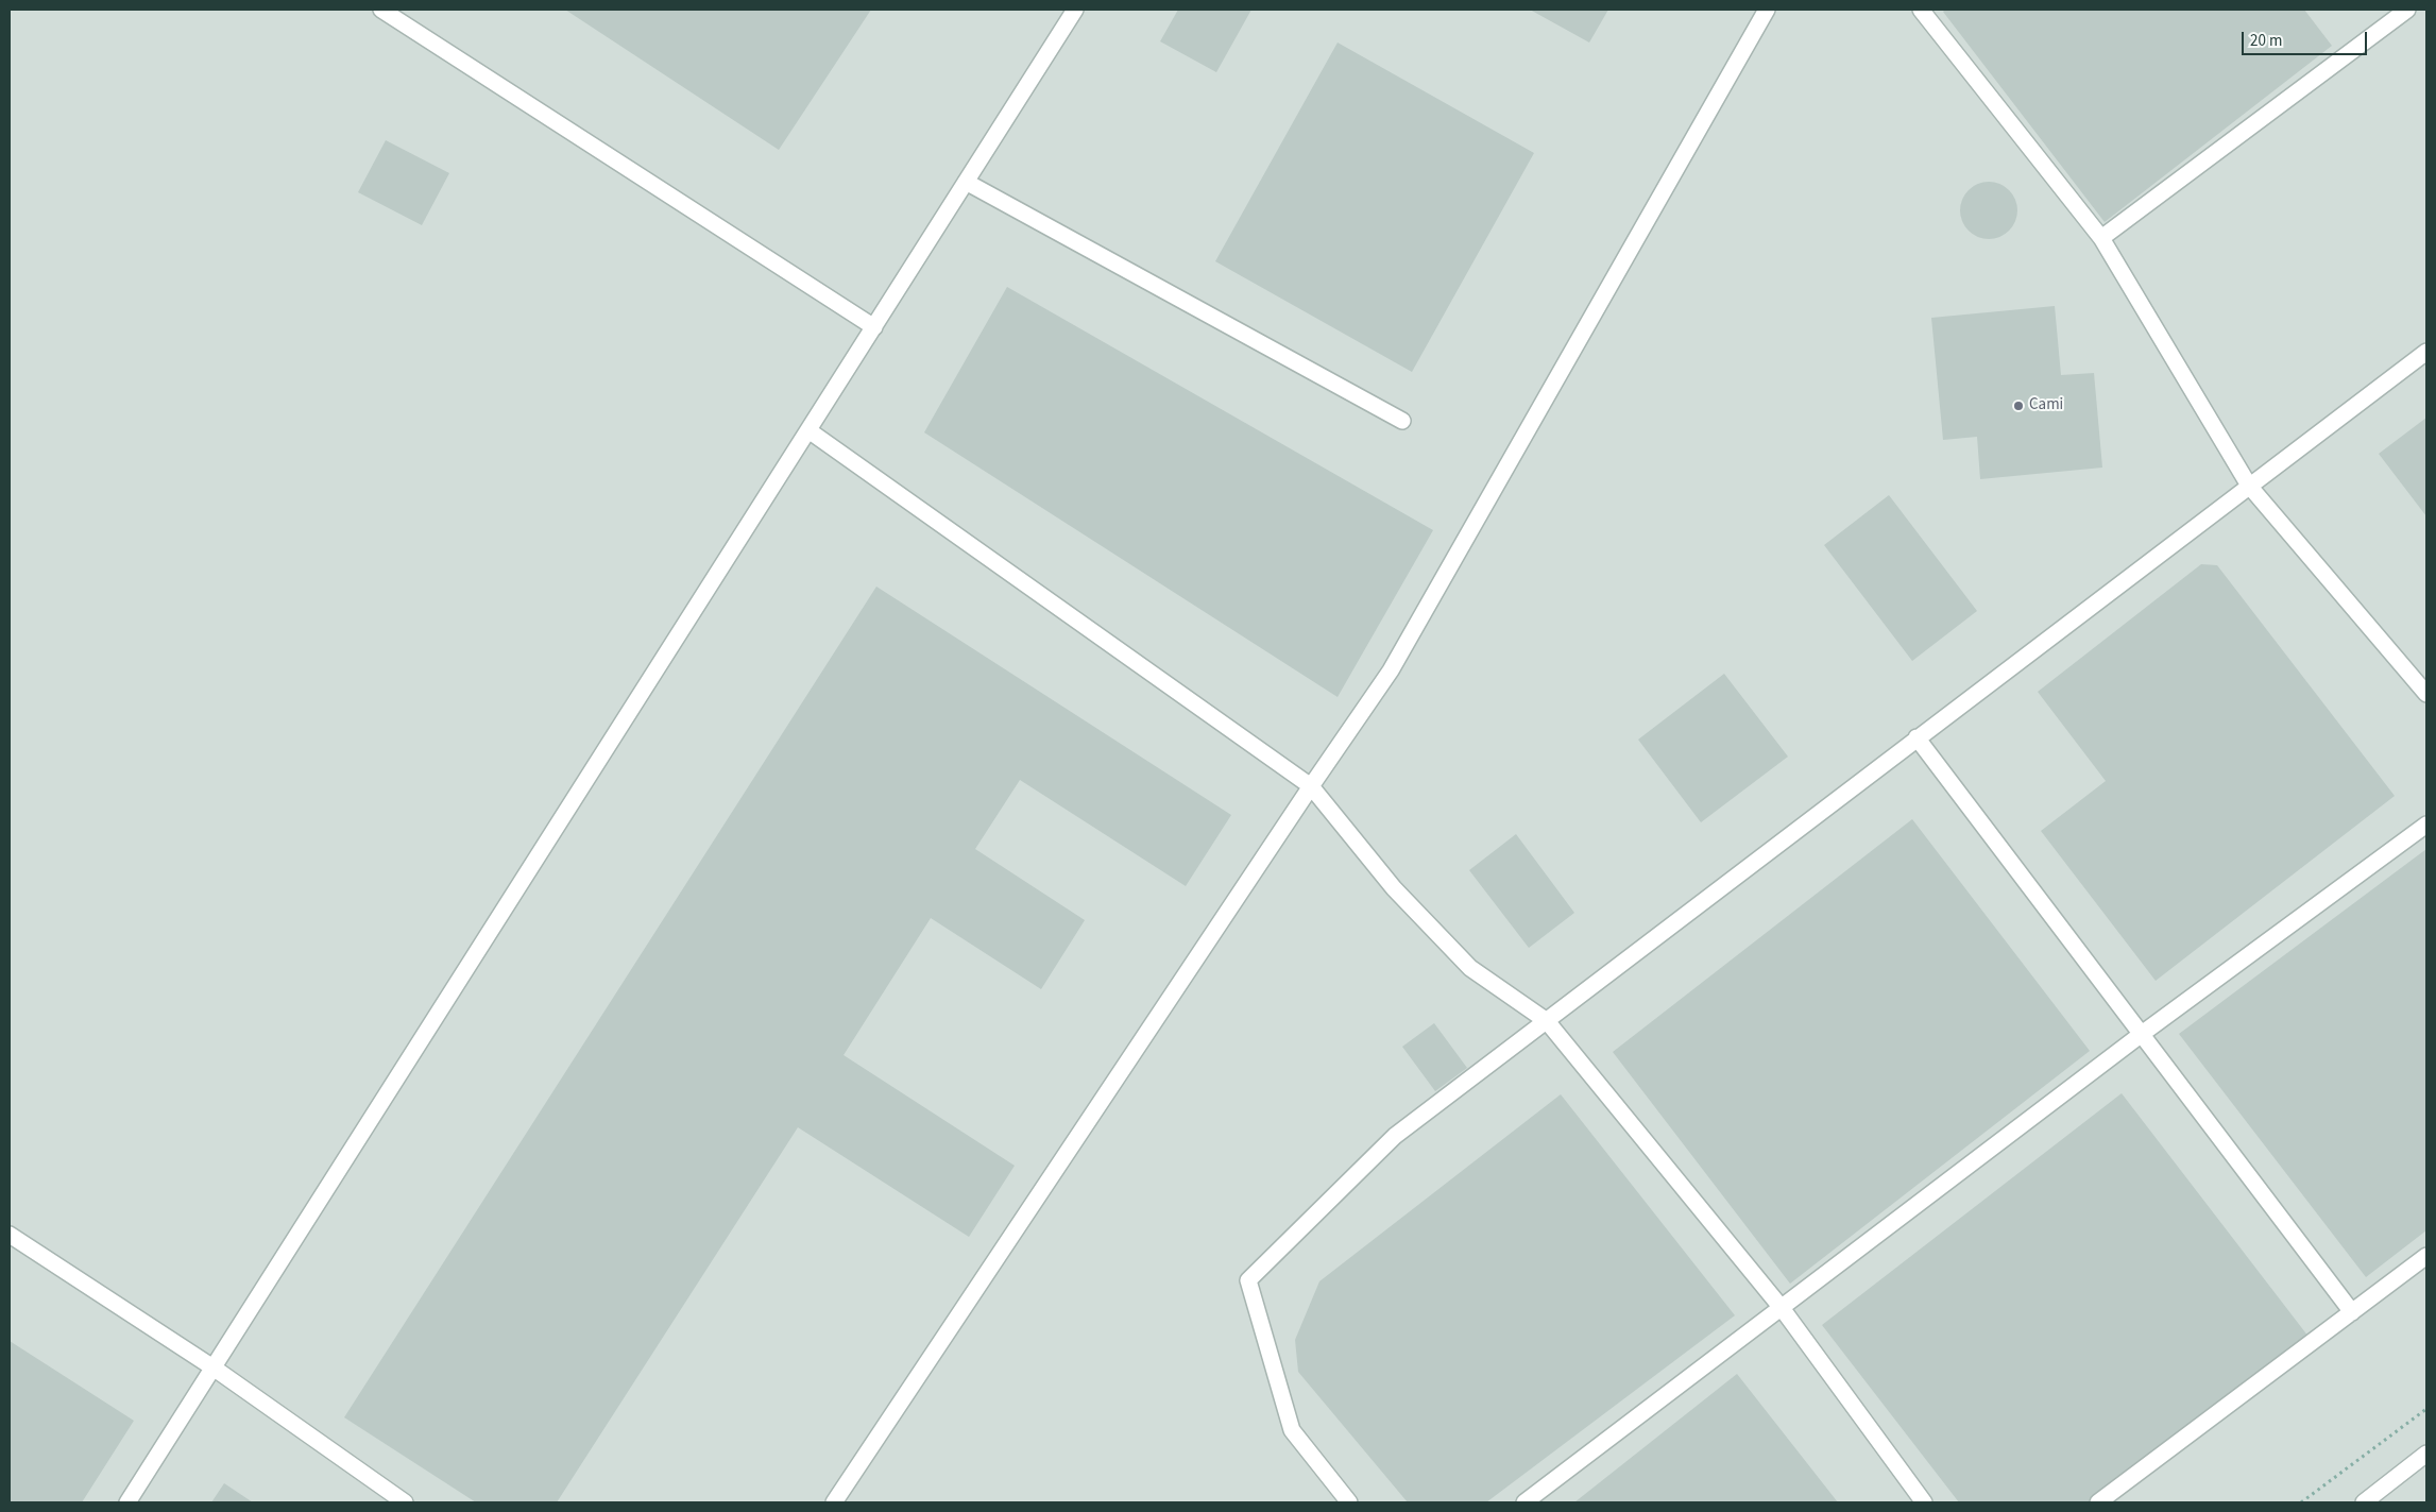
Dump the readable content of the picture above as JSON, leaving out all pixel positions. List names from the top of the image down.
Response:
{
  "places": ["Cami"],
  "scale_bar": "20 m"
}
